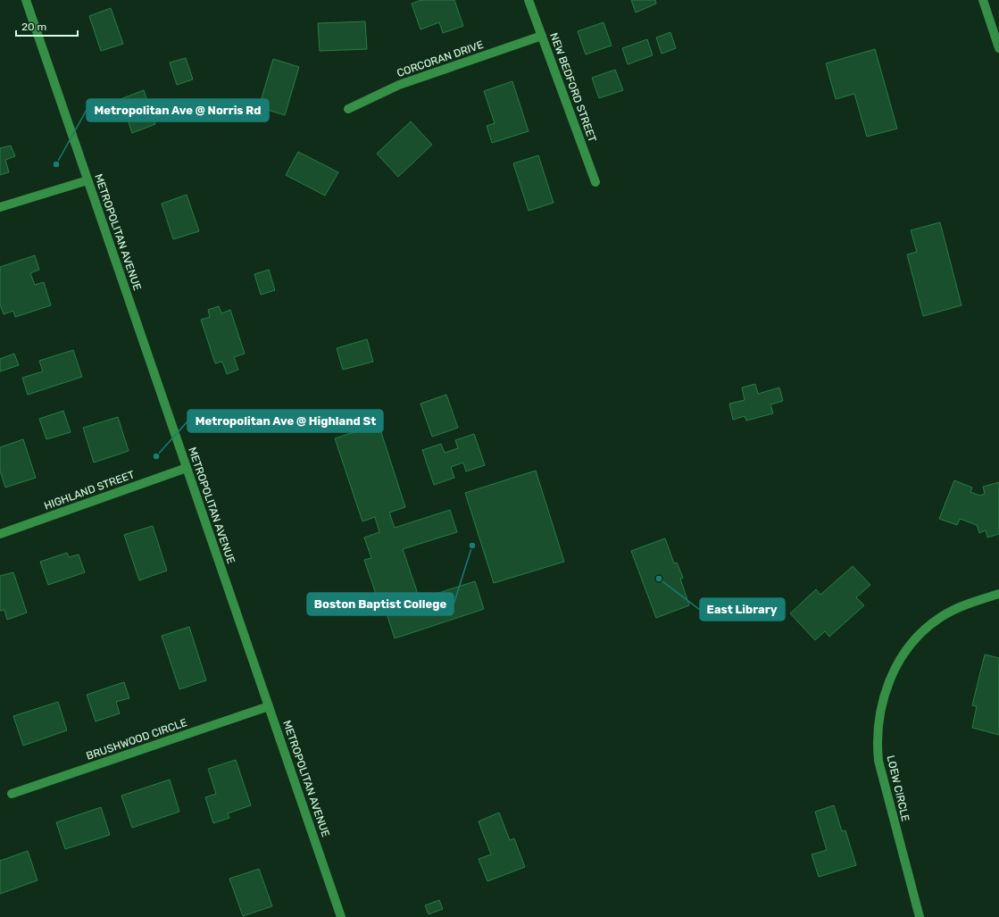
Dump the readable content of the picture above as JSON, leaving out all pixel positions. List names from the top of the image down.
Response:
{
  "streets": {
    "street": [
      "CORCORAN DRIVE",
      "NEW BEDFORD STREET",
      "METROPOLITAN AVENUE",
      "HIGHLAND STREET",
      "BRUSHWOOD CIRCLE",
      "LOEW CIRCLE"
    ]
  },
  "crossings": [
    ["CORCORAN DRIVE", "NEW BEDFORD STREET"],
    ["METROPOLITAN AVENUE", "HIGHLAND STREET"],
    ["METROPOLITAN AVENUE", "BRUSHWOOD CIRCLE"]
  ],
  "places": [
    "Metropolitan Ave @ Norris Rd",
    "Metropolitan Ave @ Highland St",
    "Boston Baptist College",
    "East Library"
  ],
  "scale_bar": "20 m"
}
